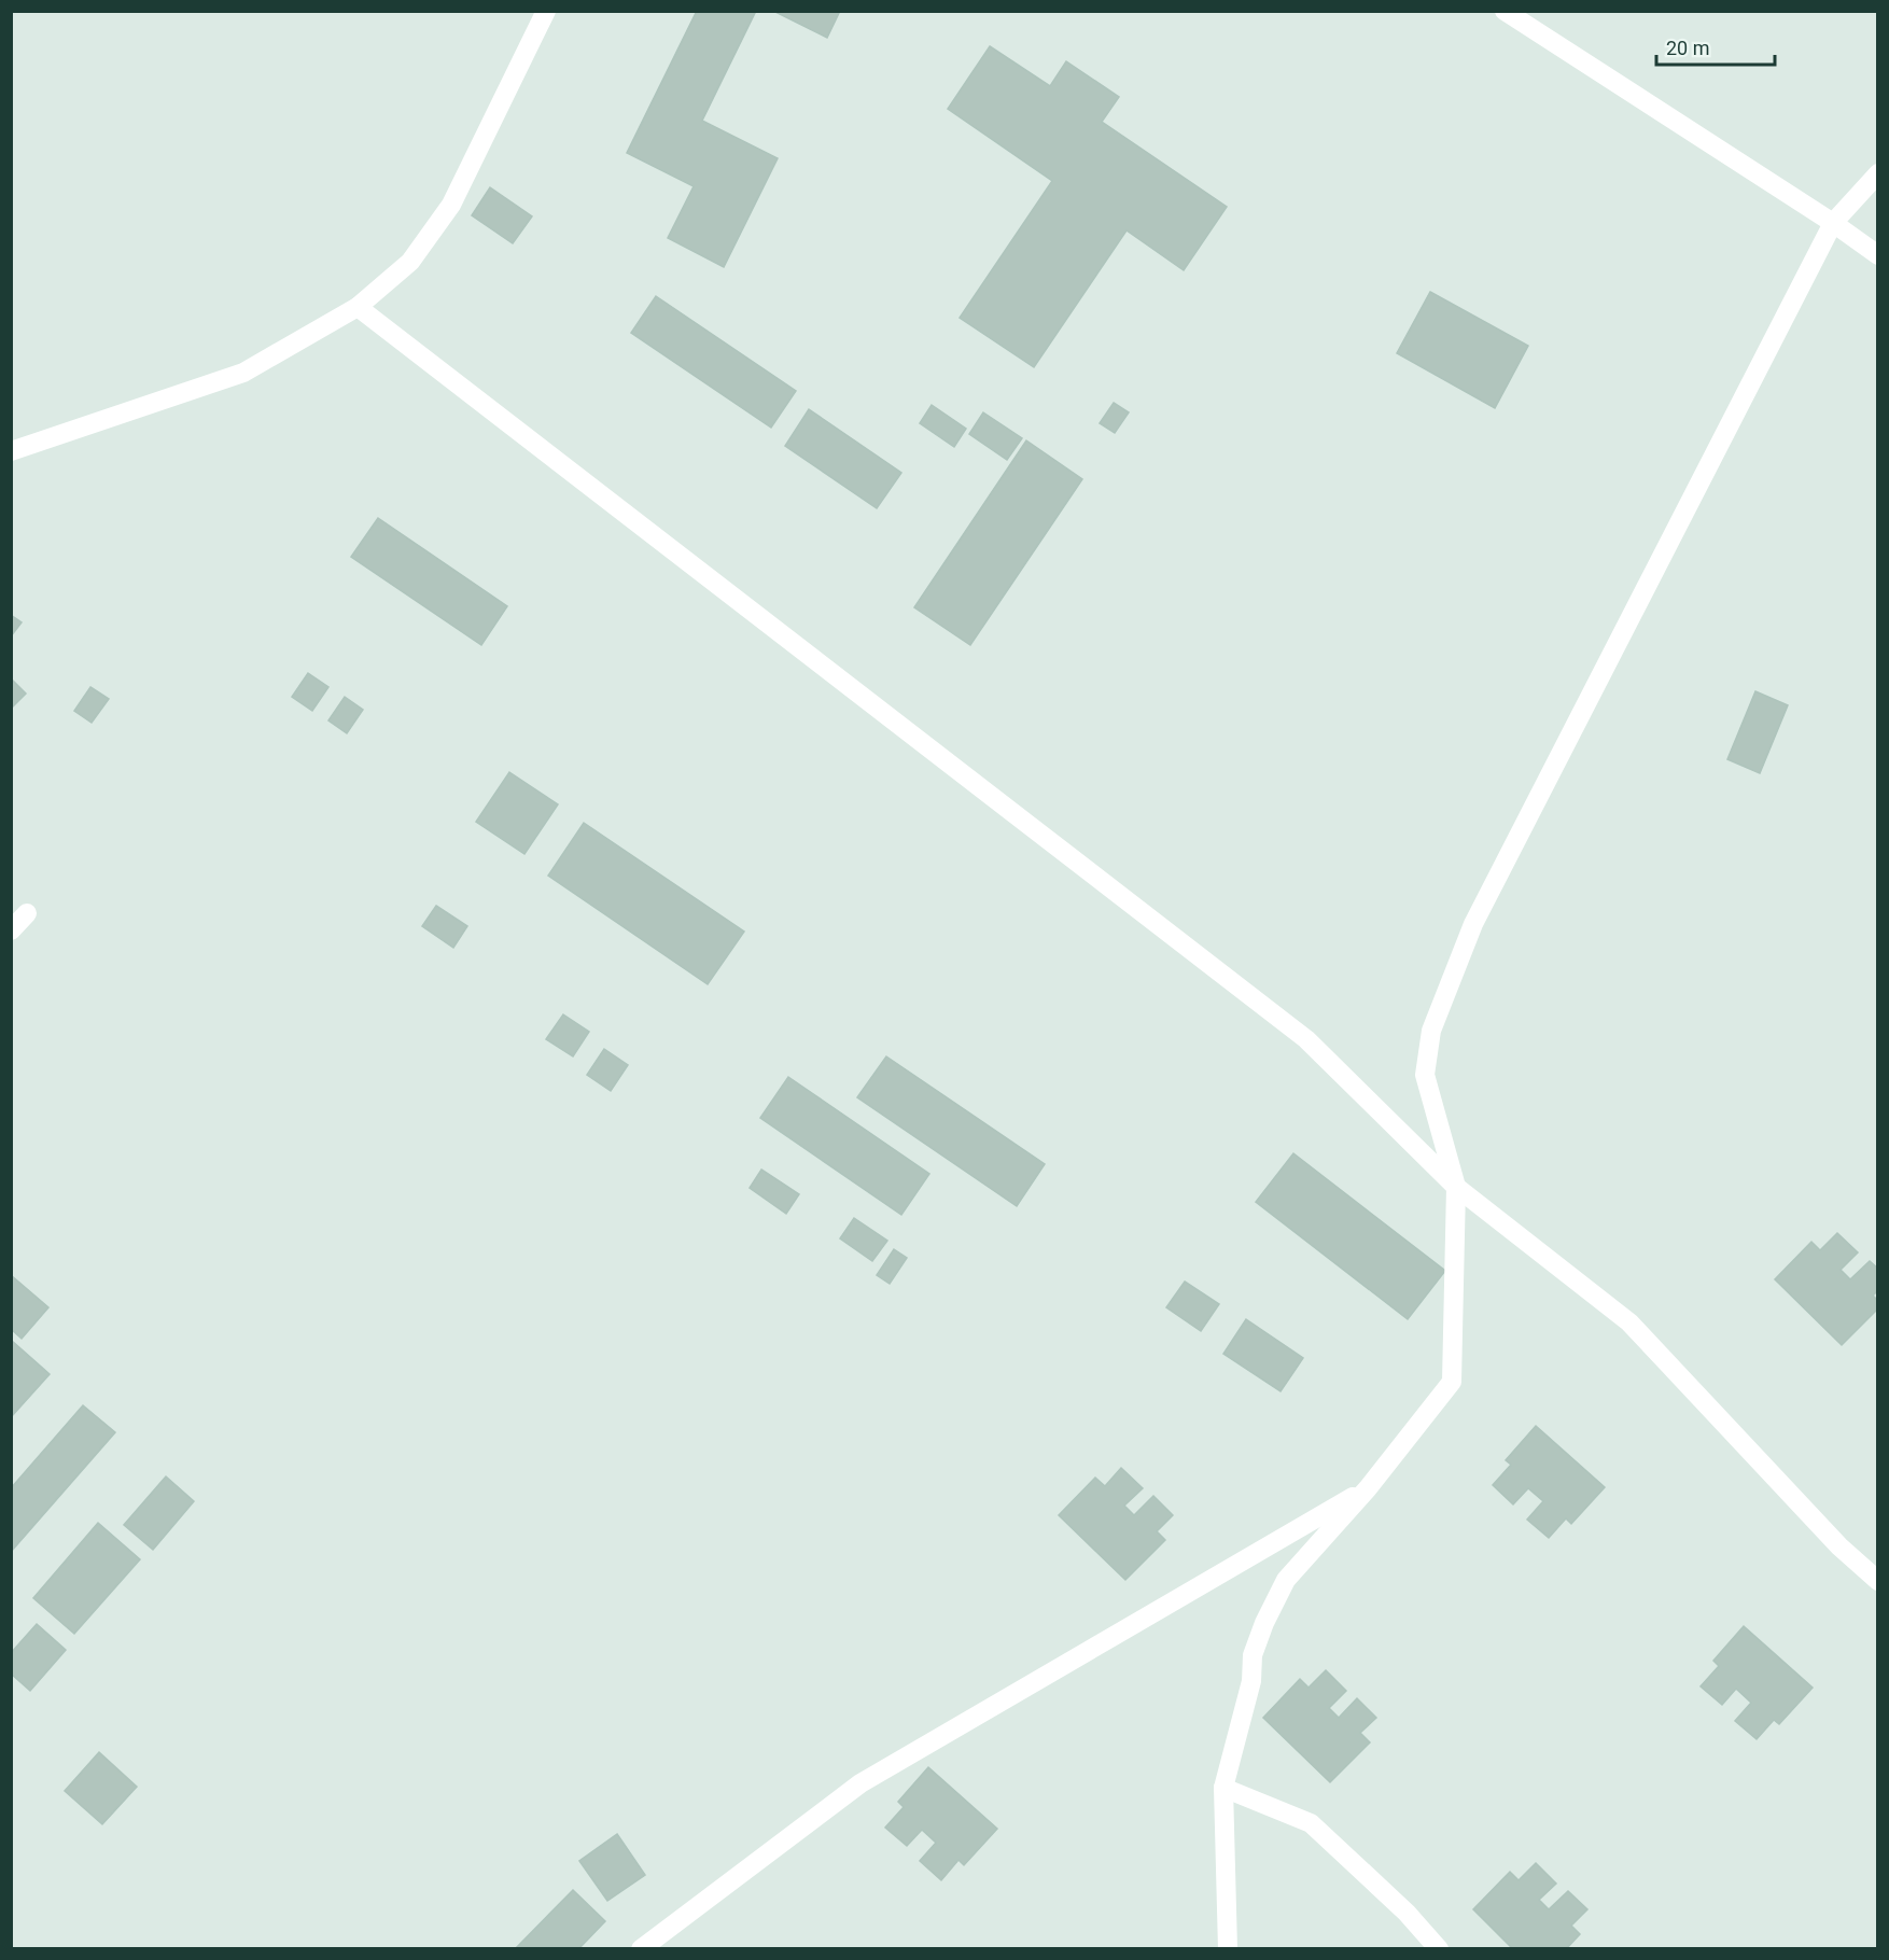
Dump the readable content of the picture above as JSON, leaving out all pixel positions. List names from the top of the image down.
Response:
{
  "scale_bar": "20 m"
}
